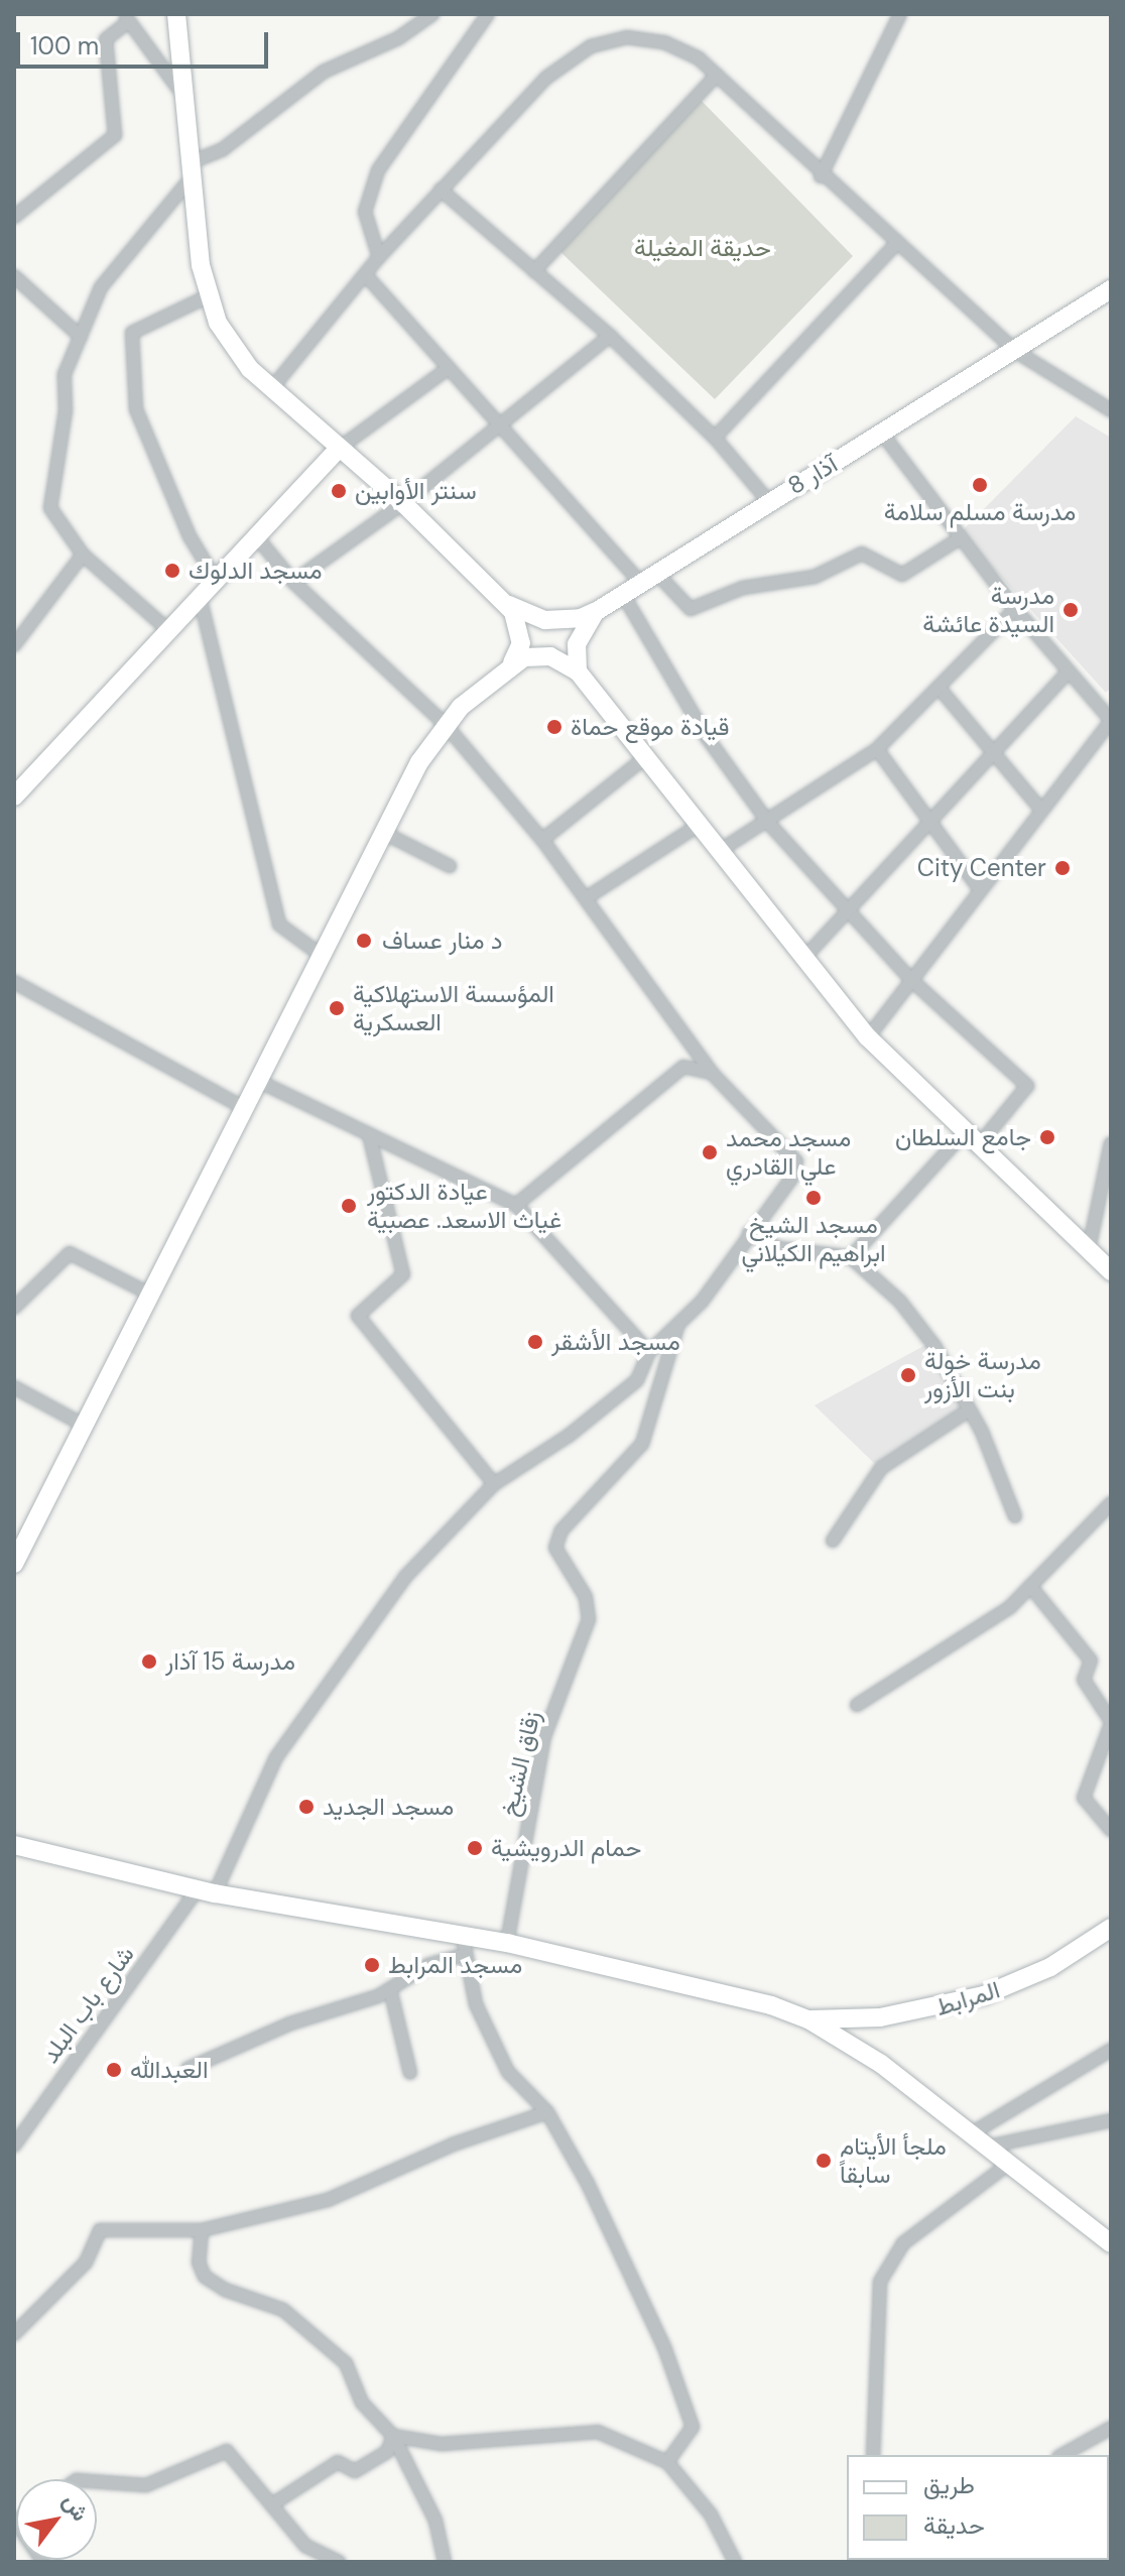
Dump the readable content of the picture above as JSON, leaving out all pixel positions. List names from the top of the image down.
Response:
{
  "streets": {
    "main road": ["8 آذار", "المرابط"],
    "street": ["زقاق الشيخ", "شارع باب البلد"]
  },
  "crossings": [
    ["زقاق الشيخ", "شارع باب البلد"]
  ],
  "parks": ["حديقة المغيلة"],
  "places": [
    "مدرسة مسلم سلامة",
    "سنتر الأوابين",
    "مسجد الدلوك",
    "مدرسة السيدة عائشة",
    "قيادة موقع حماة",
    "City Center",
    "د منار عساف",
    "المؤسسة الاستهلاكية العسكرية",
    "جامع السلطان",
    "مسجد محمد علي القادري",
    "مسجد الشيخ ابراهيم الكيلاني",
    "عيادة الدكتور غياث الاسعد. عصبية",
    "مسجد الأشقر",
    "مدرسة خولة بنت الأزور",
    "مدرسة 15 آذار",
    "مسجد الجديد",
    "حمام الدرويشية",
    "مسجد المرابط",
    "العبدالله",
    "ملجأ الأيتام سابقاً"
  ],
  "legend": ["طريق", "حديقة"],
  "scale_bar": "100 m",
  "north": "top right"
}
